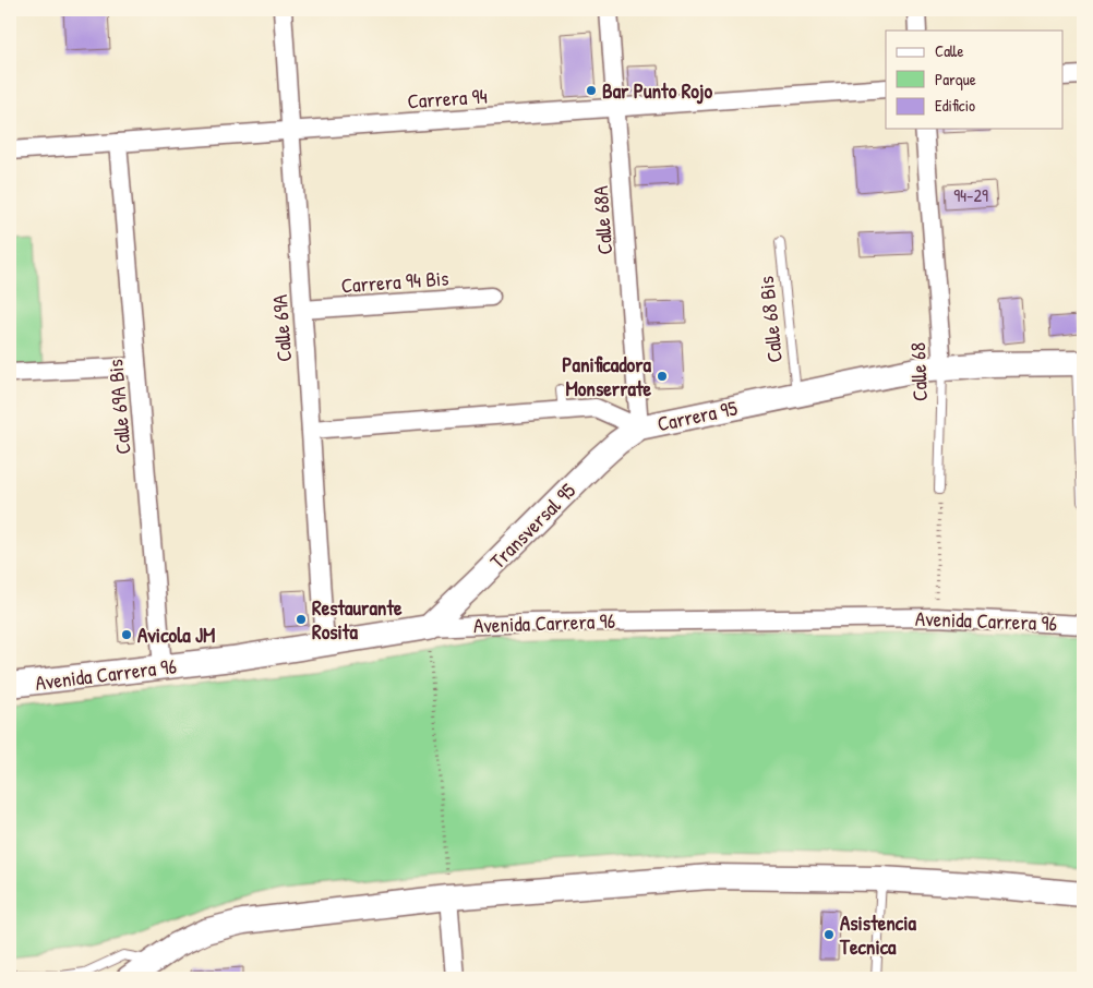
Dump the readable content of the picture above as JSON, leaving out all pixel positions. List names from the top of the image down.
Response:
{
  "streets": {
    "main road": ["Carrera 95", "Transversal 95", "Avenida Carrera 96"],
    "street": [
      "Carrera 94",
      "Calle 68A",
      "Carrera 94 Bis",
      "Calle 69A",
      "Calle 68",
      "Calle 69A Bis"
    ],
    "lane": ["Calle 68 Bis"]
  },
  "crossings": [
    ["Carrera 94", "Calle 68A"],
    ["Carrera 94", "Calle 69A"],
    ["Carrera 94", "Calle 69A Bis"],
    ["Calle 68A", "Carrera 95"],
    ["Calle 68A", "Transversal 95"],
    ["Carrera 94 Bis", "Calle 69A"],
    ["Calle 68 Bis", "Carrera 95"],
    ["Calle 69A", "Carrera 95"],
    ["Calle 69A", "Avenida Carrera 96"],
    ["Calle 68", "Carrera 95"],
    ["Calle 69A Bis", "Avenida Carrera 96"],
    ["Carrera 95", "Transversal 95"],
    ["Transversal 95", "Avenida Carrera 96"]
  ],
  "places": [
    "Bar Punto Rojo",
    "Panificadora Monserrate",
    "Restaurante Rosita",
    "Avicola JM",
    "Asistencia Tecnica"
  ],
  "house_numbers": ["94-29"],
  "legend": ["Calle", "Parque", "Edificio"]
}
